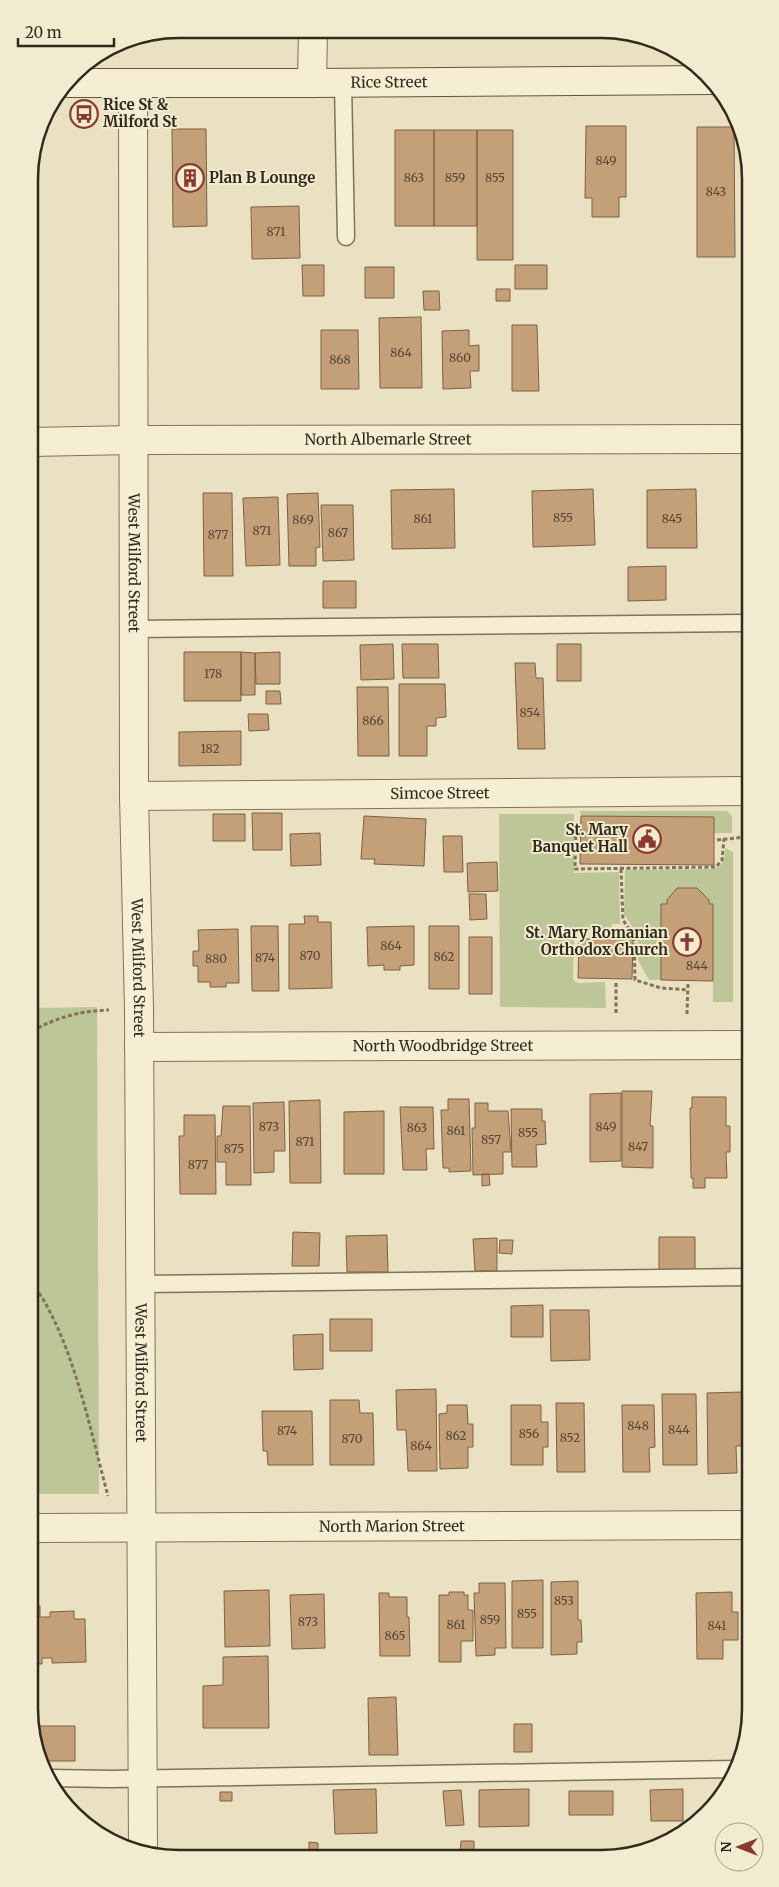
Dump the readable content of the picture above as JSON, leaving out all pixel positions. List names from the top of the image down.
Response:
{
  "streets": {
    "street": [
      "Rice Street",
      "North Albemarle Street",
      "West Milford Street",
      "Simcoe Street",
      "North Woodbridge Street",
      "North Marion Street"
    ]
  },
  "crossings": [
    ["Rice Street", "West Milford Street"],
    ["North Albemarle Street", "West Milford Street"],
    ["West Milford Street", "Simcoe Street"],
    ["West Milford Street", "North Woodbridge Street"],
    ["West Milford Street", "North Marion Street"]
  ],
  "places": {
    "bus stop": ["Rice St & Milford St"],
    "building": ["Plan B Lounge"],
    "public building": ["St. Mary Banquet Hall"],
    "church": ["St. Mary Romanian Orthodox Church"]
  },
  "house_numbers": [
    "849",
    "863",
    "859",
    "855",
    "843",
    "871",
    "864",
    "860",
    "868",
    "855",
    "861",
    "845",
    "869",
    "871",
    "867",
    "877",
    "178",
    "854",
    "866",
    "182",
    "864",
    "870",
    "862",
    "874",
    "880",
    "844",
    "873",
    "849",
    "863",
    "861",
    "855",
    "857",
    "871",
    "847",
    "875",
    "877",
    "848",
    "844",
    "874",
    "856",
    "862",
    "852",
    "870",
    "864",
    "853",
    "855",
    "859",
    "873",
    "861",
    "841",
    "865"
  ],
  "scale_bar": "20 m",
  "north": "left"
}
